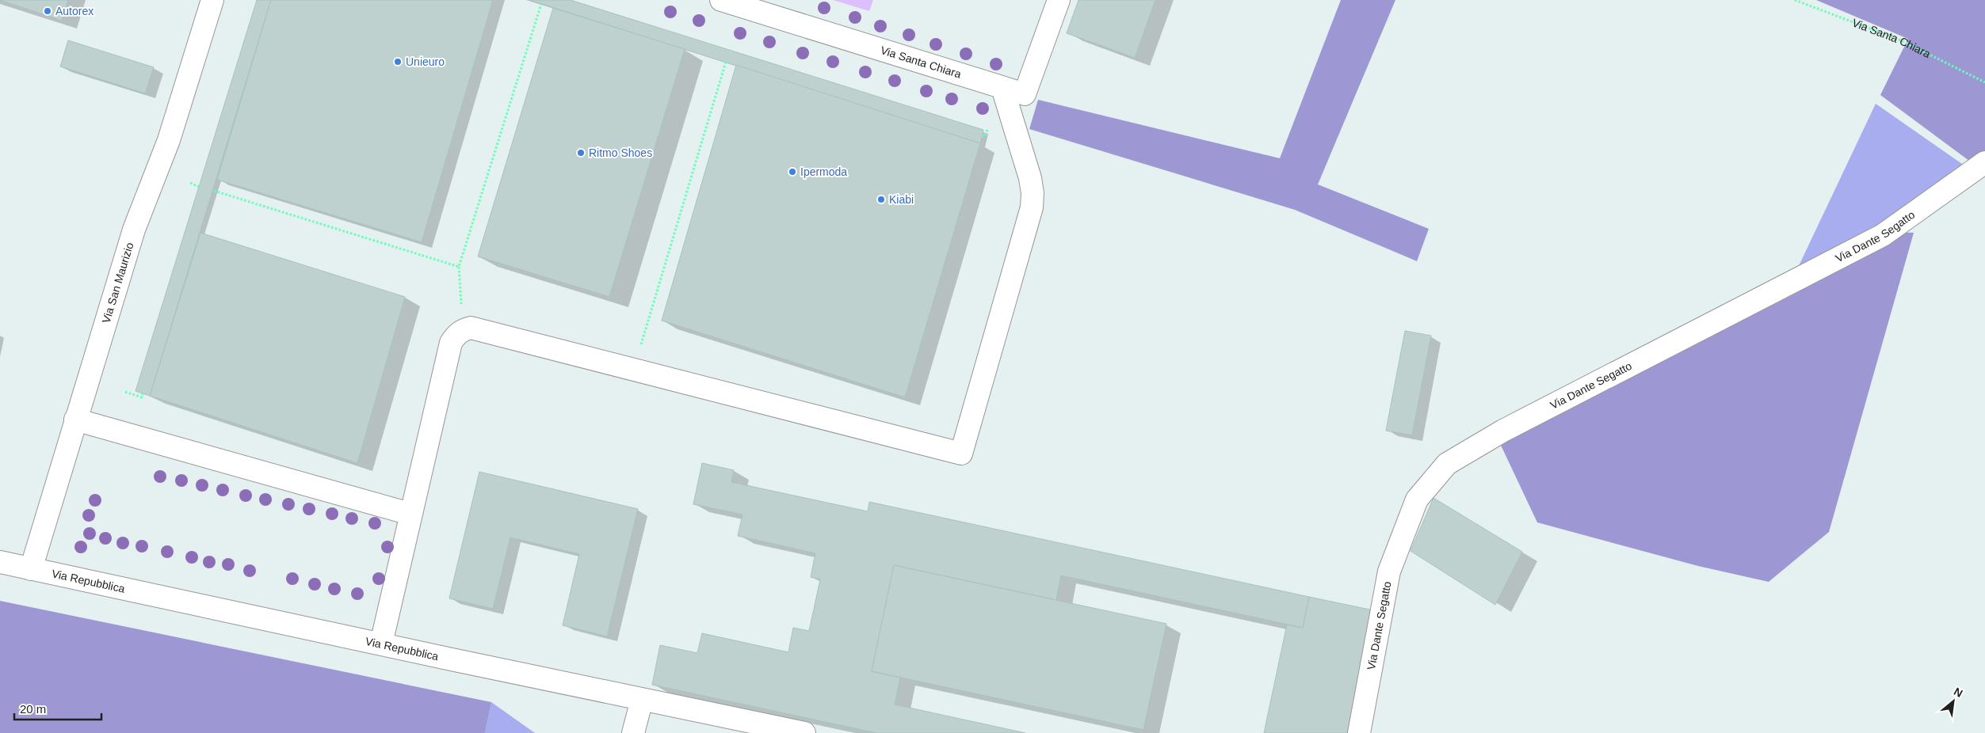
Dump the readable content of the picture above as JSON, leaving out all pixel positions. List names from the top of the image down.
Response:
{
  "streets": {
    "street": [
      "Via Santa Chiara",
      "Via Dante Segatto",
      "Via San Maurizio",
      "Via Repubblica"
    ]
  },
  "crossings": [
    ["Via San Maurizio", "Via Repubblica"]
  ],
  "places": [
    "Autorex",
    "Unieuro",
    "Ritmo Shoes",
    "Ipermoda",
    "Kiabi"
  ],
  "scale_bar": "20 m",
  "north": "top right"
}
